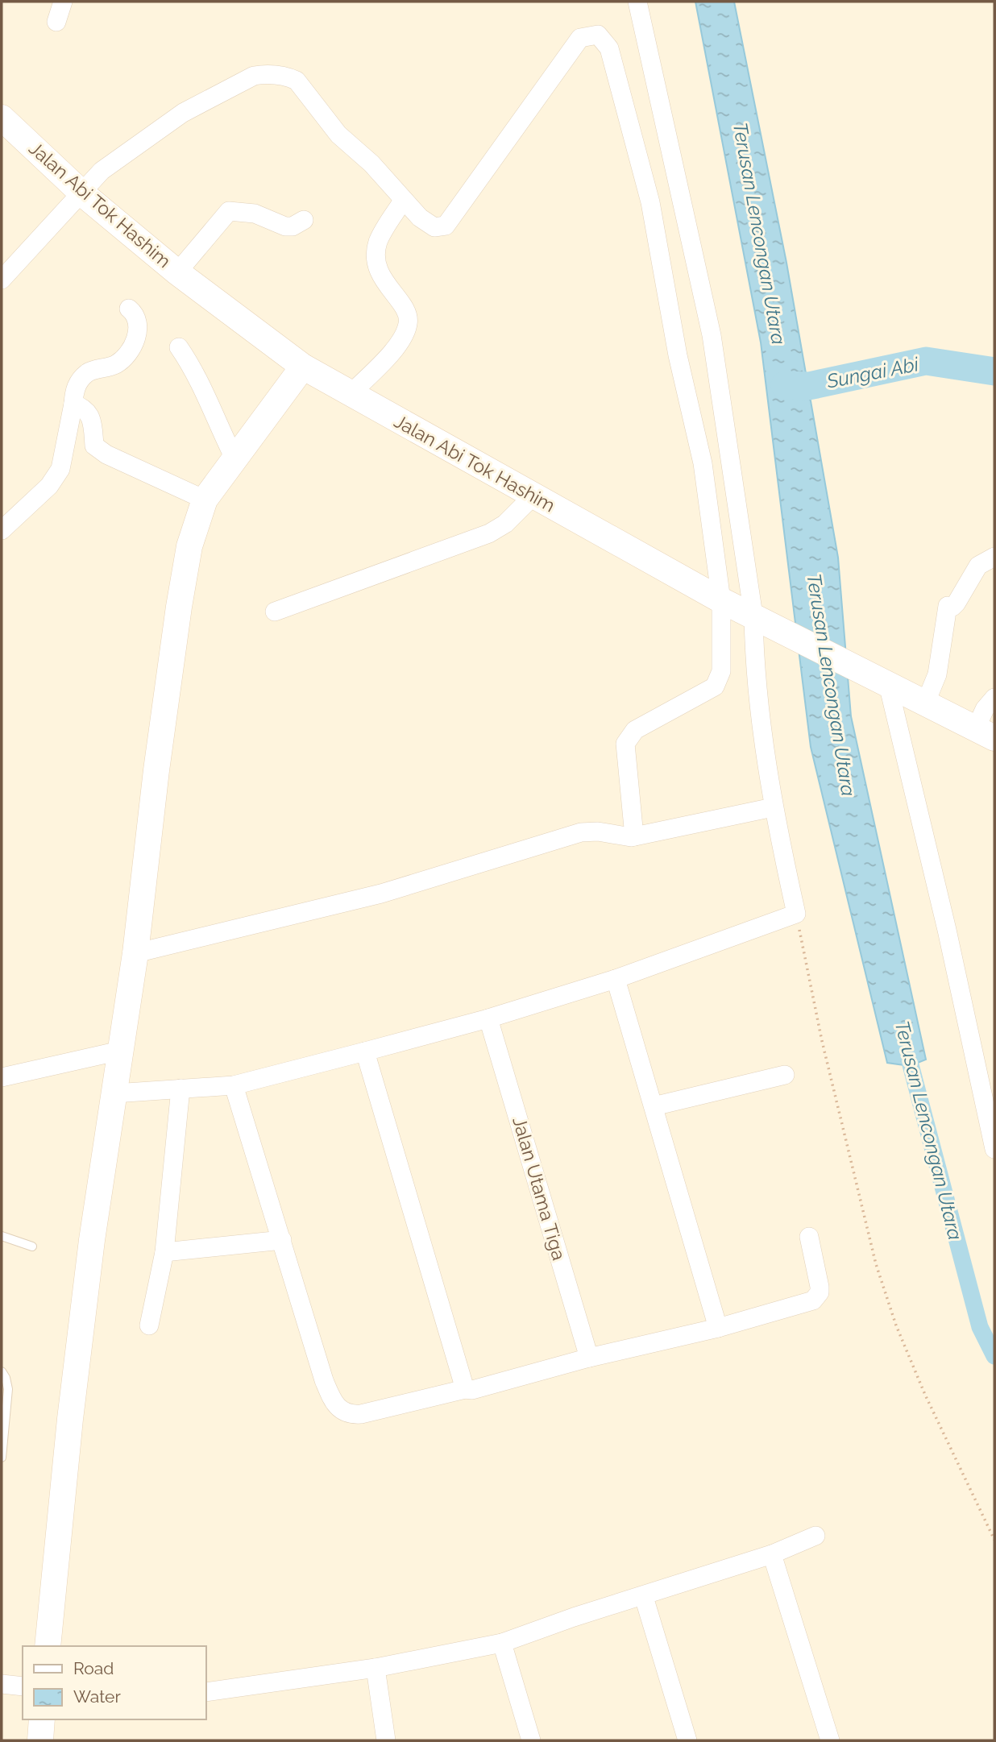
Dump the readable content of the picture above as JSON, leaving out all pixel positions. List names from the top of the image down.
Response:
{
  "streets": {
    "street": ["Jalan Abi Tok Hashim", "Jalan Utama Tiga"]
  },
  "water": ["Terusan Lencongan Utara", "Sungai Abi"],
  "legend": ["Road", "Water"]
}
